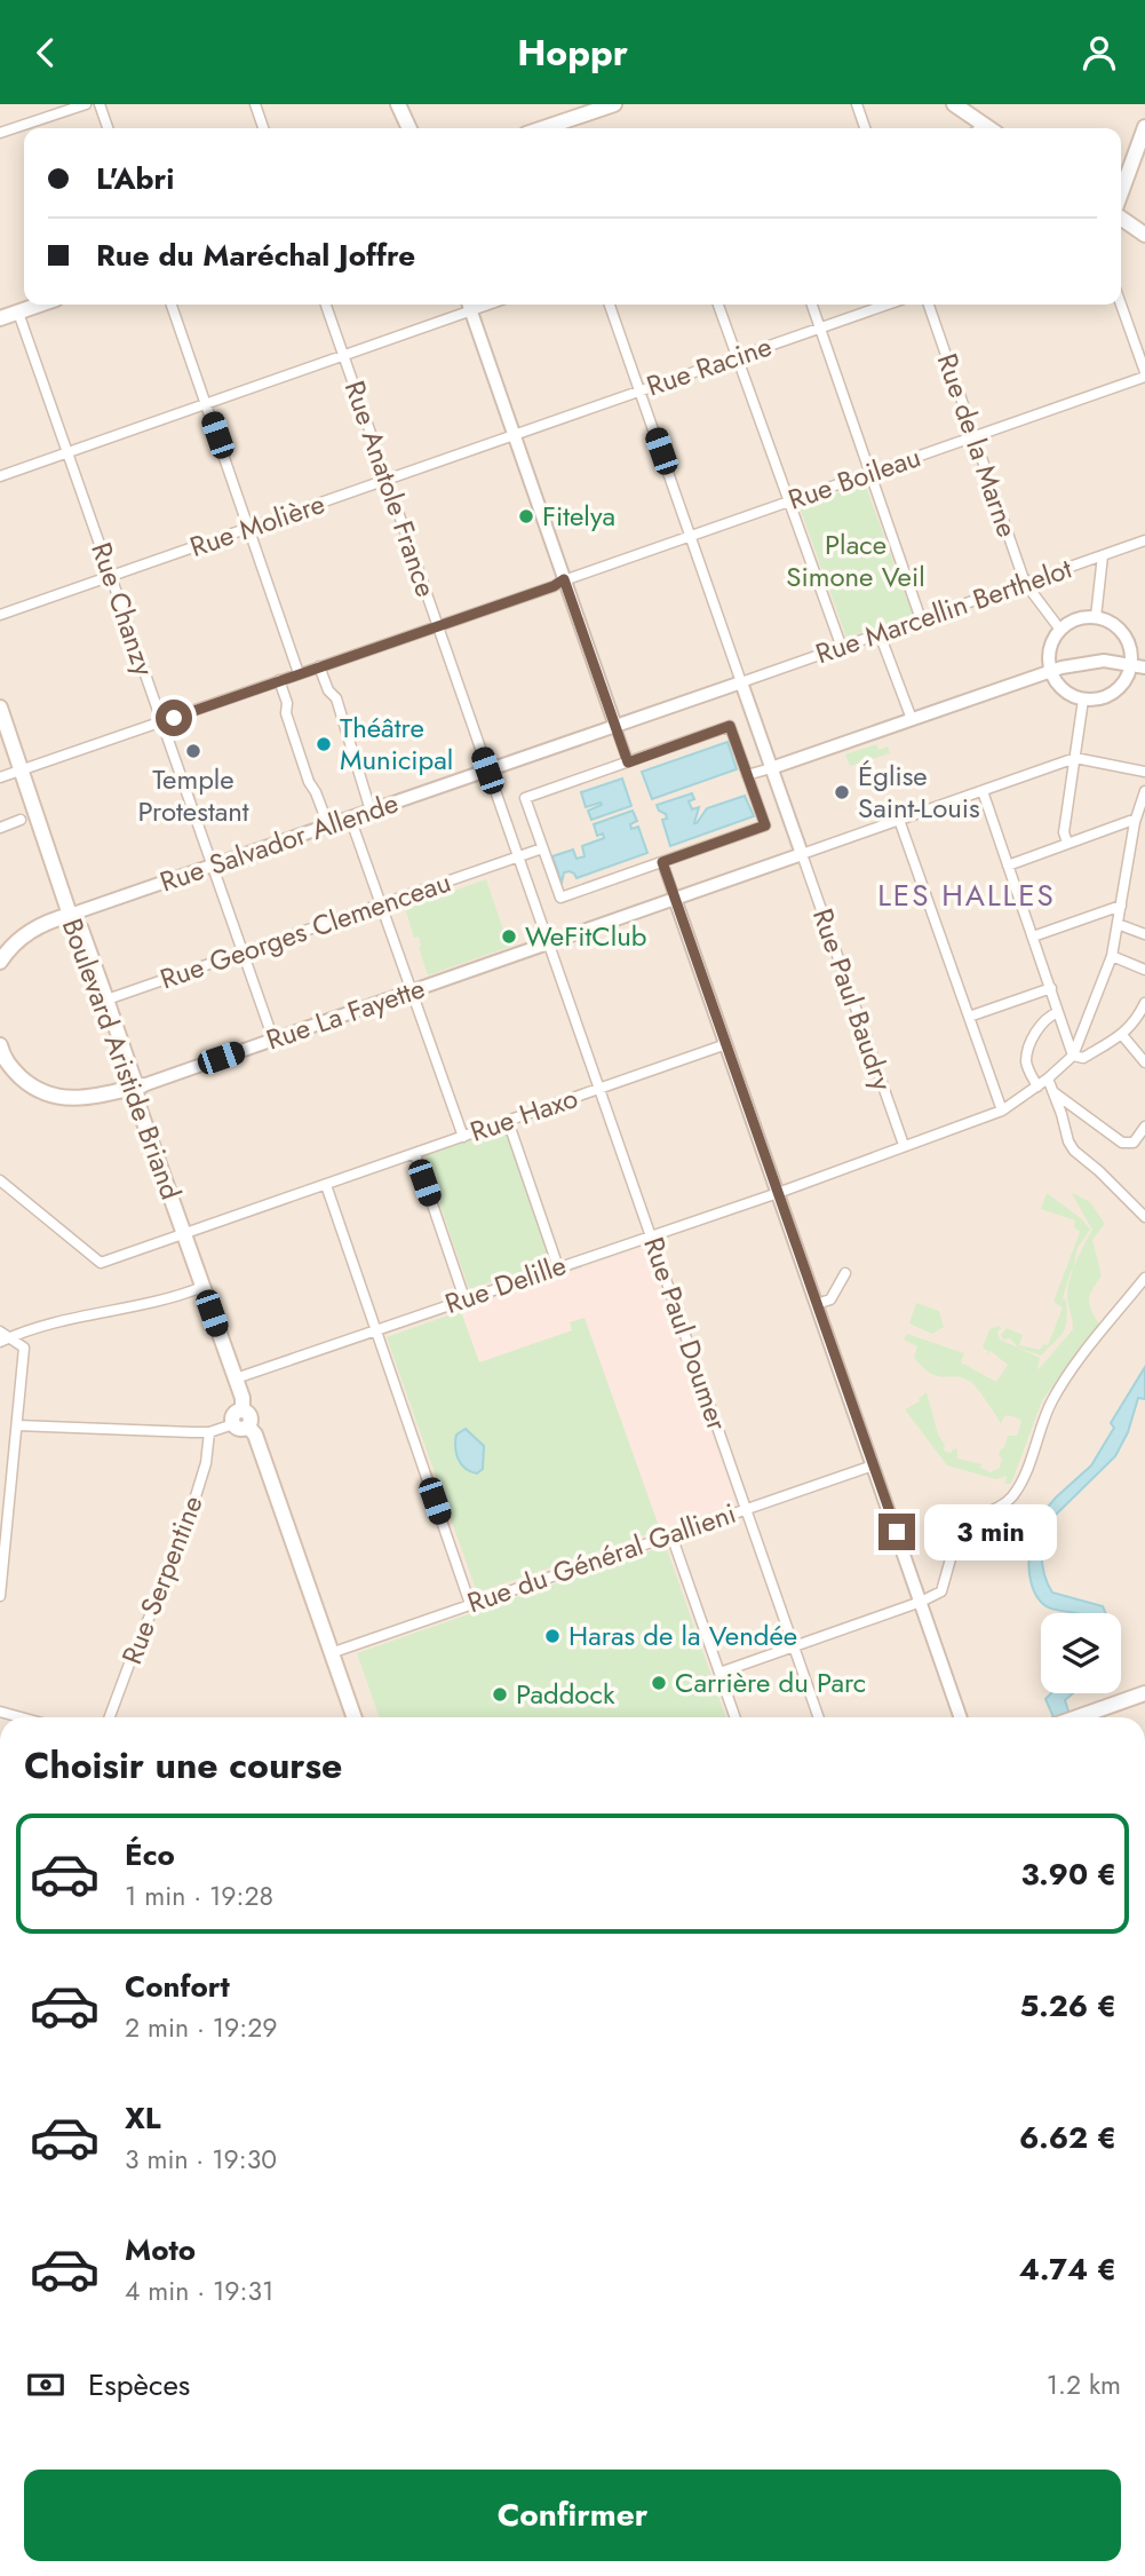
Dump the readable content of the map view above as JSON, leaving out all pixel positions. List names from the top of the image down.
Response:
{
  "streets": {
    "main road": ["Boulevard Aristide Briand"],
    "street": [
      "Rue Racine",
      "Rue de la Marne",
      "Rue Boileau",
      "Rue Anatole France",
      "Rue Molière",
      "Rue Chanzy",
      "Rue Marcellin Berthelot",
      "Rue Salvador Allende",
      "Rue Georges Clemenceau",
      "Rue Paul Baudry",
      "Rue La Fayette",
      "Rue Haxo",
      "Rue Delille",
      "Rue Paul Doumer",
      "Rue du Général Gallieni",
      "Rue Serpentine"
    ]
  },
  "crossings": [
    ["Rue Racine", "Rue Molière"],
    ["Rue de la Marne", "Rue Boileau"],
    ["Rue de la Marne", "Rue Marcellin Berthelot"],
    ["Rue Boileau", "Rue Anatole France"],
    ["Rue Boileau", "Rue Chanzy"],
    ["Rue Boileau", "Boulevard Aristide Briand"],
    ["Rue Anatole France", "Rue Molière"],
    ["Rue Anatole France", "Rue Salvador Allende"],
    ["Rue Anatole France", "Rue Georges Clemenceau"],
    ["Rue Anatole France", "Rue Paul Doumer"],
    ["Rue Molière", "Rue Chanzy"],
    ["Rue Chanzy", "Rue Salvador Allende"],
    ["Rue Chanzy", "Rue Georges Clemenceau"],
    ["Rue Chanzy", "Rue La Fayette"],
    ["Rue Marcellin Berthelot", "Rue Salvador Allende"],
    ["Rue Salvador Allende", "Boulevard Aristide Briand"],
    ["Rue Georges Clemenceau", "Boulevard Aristide Briand"],
    ["Rue Georges Clemenceau", "Rue Paul Doumer"],
    ["Rue Paul Baudry", "Rue La Fayette"],
    ["Rue Paul Baudry", "Rue Delille"],
    ["Rue La Fayette", "Boulevard Aristide Briand"],
    ["Rue La Fayette", "Rue Paul Doumer"],
    ["Boulevard Aristide Briand", "Rue Haxo"],
    ["Boulevard Aristide Briand", "Rue Delille"],
    ["Boulevard Aristide Briand", "Rue du Général Gallieni"],
    ["Rue Haxo", "Rue Paul Doumer"],
    ["Rue Delille", "Rue Paul Doumer"],
    ["Rue Paul Doumer", "Rue du Général Gallieni"]
  ],
  "districts": ["LES HALLES"],
  "parks": ["Place Simone Veil"],
  "places": [
    "Fitelya",
    "Théâtre Municipal",
    "Temple Protestant",
    "Église Saint-Louis",
    "WeFitClub",
    "Haras de la Vendée",
    "Carrière du Parc",
    "Paddock"
  ],
  "page": {
    "header": "Hoppr",
    "banner": ["L'Abri", "Rue du Maréchal Joffre"],
    "bubble": "3 min",
    "heading": "Choisir une course",
    "list": [
      {
        "name": "Éco",
        "note": "1 min · 19:28",
        "value": "3.90 €"
      },
      {
        "name": "Confort",
        "note": "2 min · 19:29",
        "value": "5.26 €"
      },
      {
        "name": "XL",
        "note": "3 min · 19:30",
        "value": "6.62 €"
      },
      {
        "name": "Moto",
        "note": "4 min · 19:31",
        "value": "4.74 €"
      }
    ],
    "pay": ["Espèces", "1.2 km"],
    "buttons": "Confirmer"
  }
}
